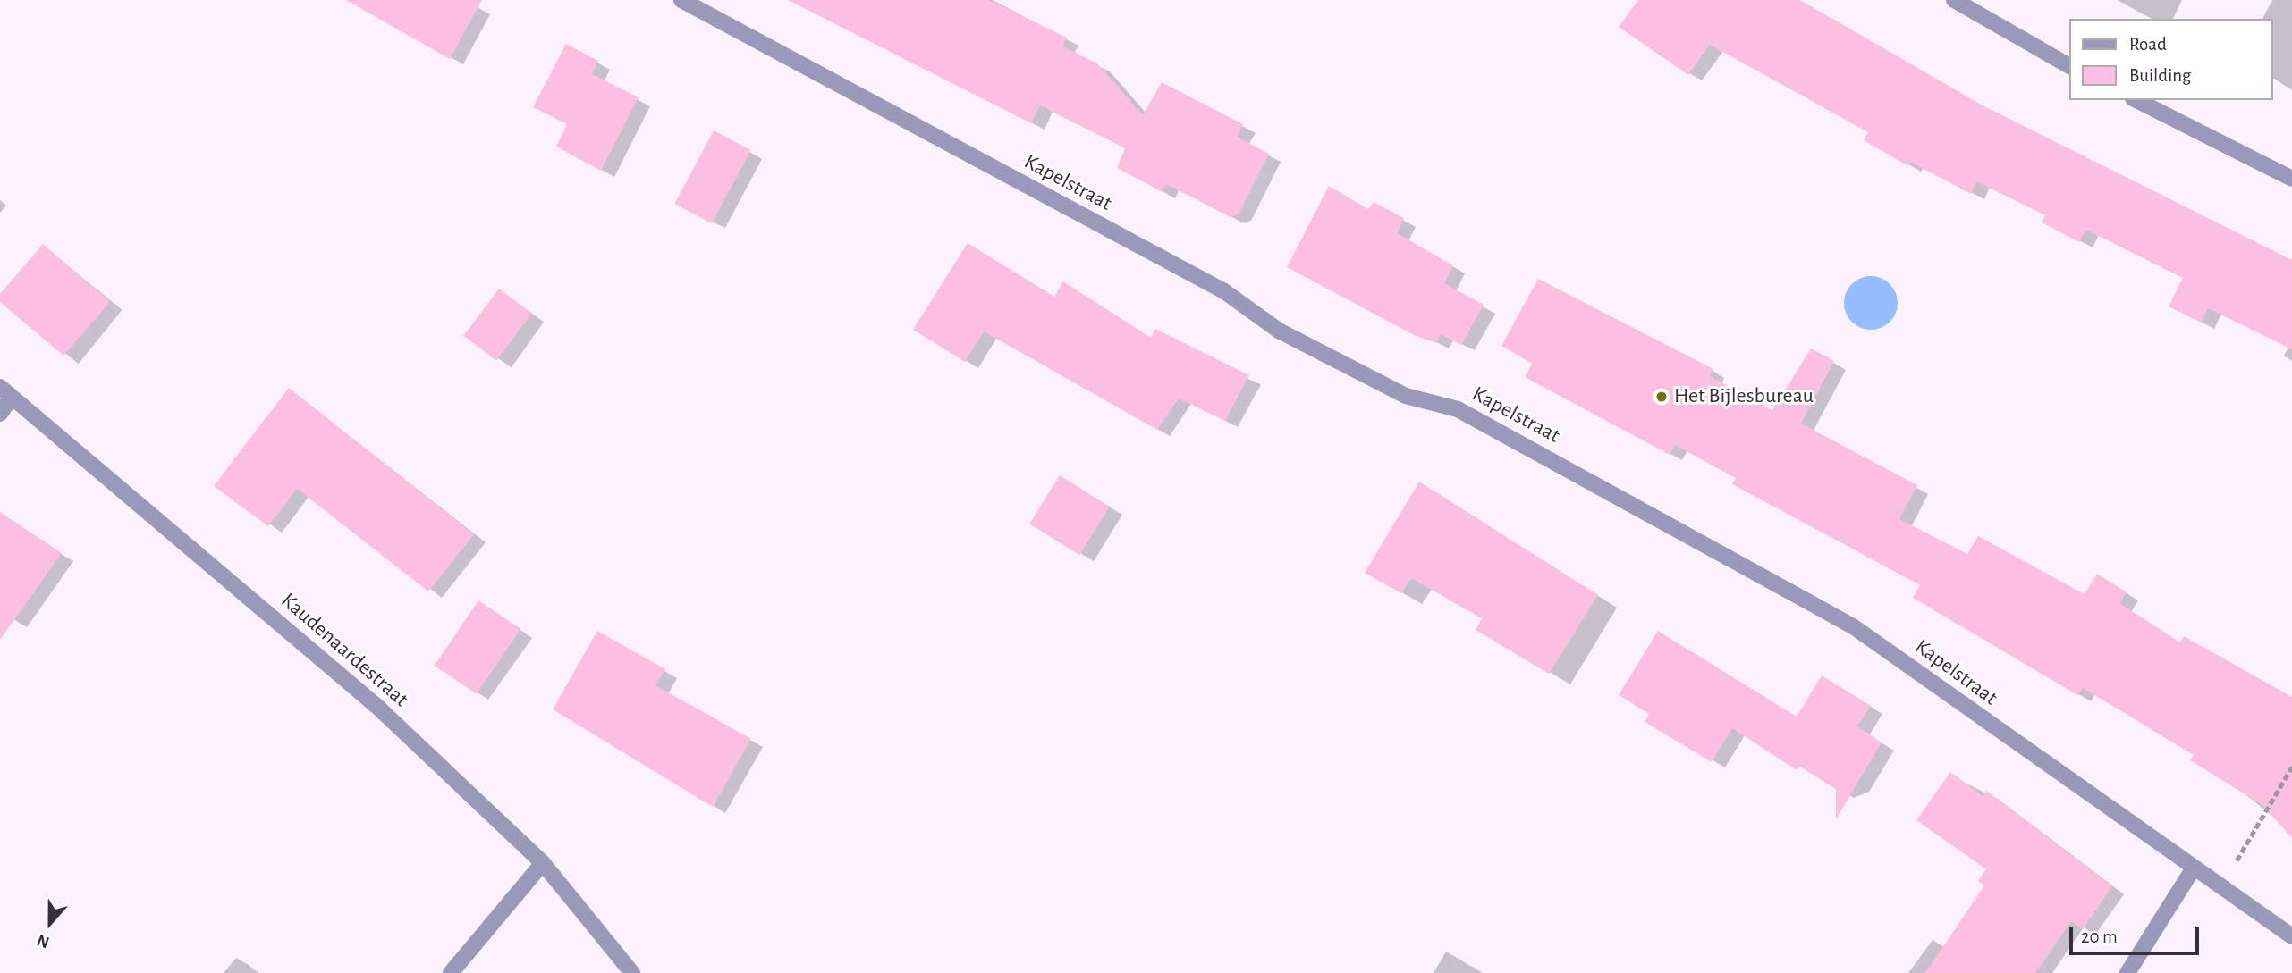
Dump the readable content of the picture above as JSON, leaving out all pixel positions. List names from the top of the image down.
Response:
{
  "streets": {
    "street": ["Kapelstraat", "Kaudenaardestraat"]
  },
  "places": ["Het Bijlesbureau"],
  "legend": ["Road", "Building"],
  "scale_bar": "20 m",
  "north": "bottom"
}
